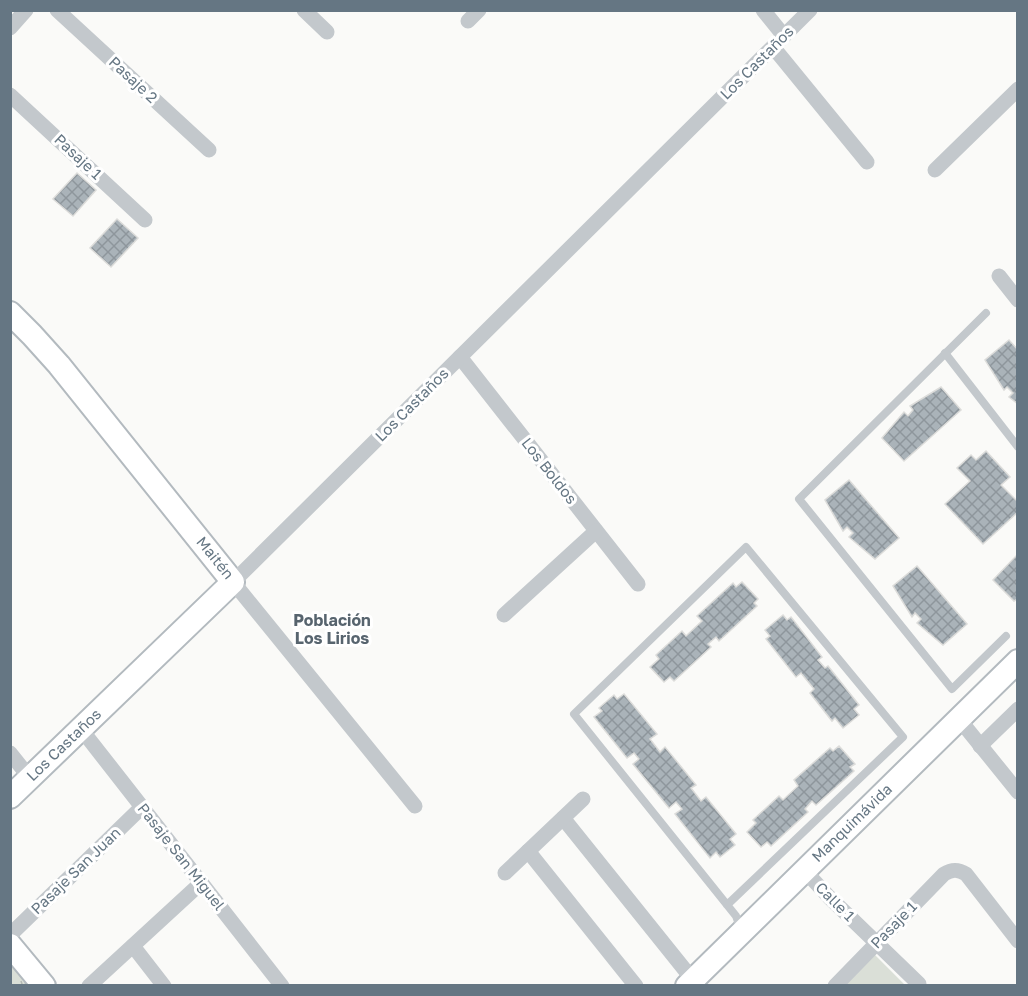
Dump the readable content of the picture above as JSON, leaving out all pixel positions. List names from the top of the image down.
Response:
{
  "streets": {
    "street": [
      "Los Castaños",
      "Pasaje 2",
      "Pasaje 1",
      "Los Boldos",
      "Maitén",
      "Manquimávida",
      "Pasaje San Miguel",
      "Pasaje San Juan",
      "Calle 1"
    ]
  },
  "crossings": [
    ["Los Castaños", "Los Boldos"],
    ["Los Castaños", "Maitén"],
    ["Los Castaños", "Pasaje San Miguel"],
    ["Pasaje 1", "Calle 1"],
    ["Manquimávida", "Calle 1"],
    ["Pasaje San Miguel", "Pasaje San Juan"]
  ],
  "districts": ["Población Los Lirios"]
}
